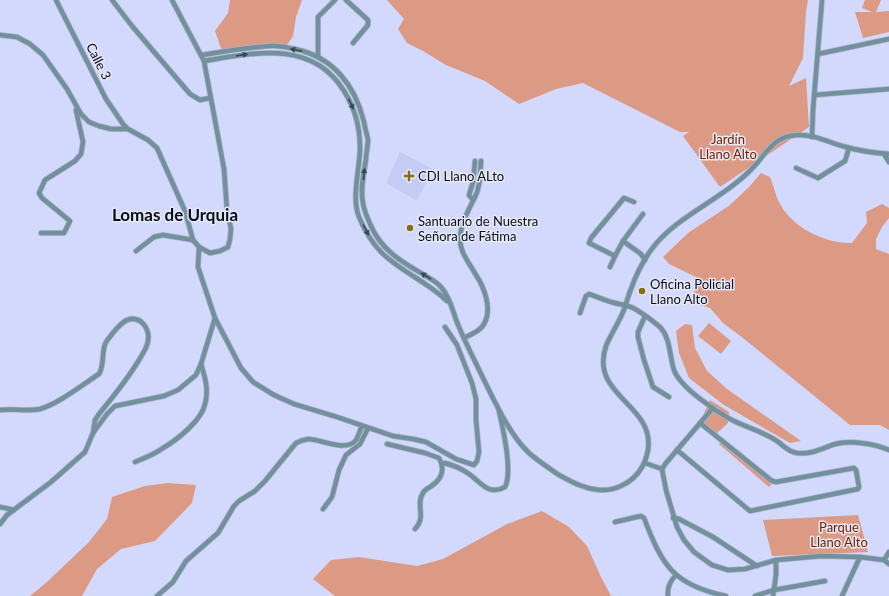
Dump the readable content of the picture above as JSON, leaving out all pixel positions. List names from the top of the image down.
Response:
{
  "streets": {
    "street": ["Calle 3"]
  },
  "districts": ["Lomas de Urquia"],
  "parks": ["Jardín Llano Alto", "Parque Llano Alto"],
  "places": {
    "health": ["CDI Llano ALto"],
    "other": ["Santuario de Nuestra Señora de Fátima", "Oficina Policial Llano Alto"]
  }
}
